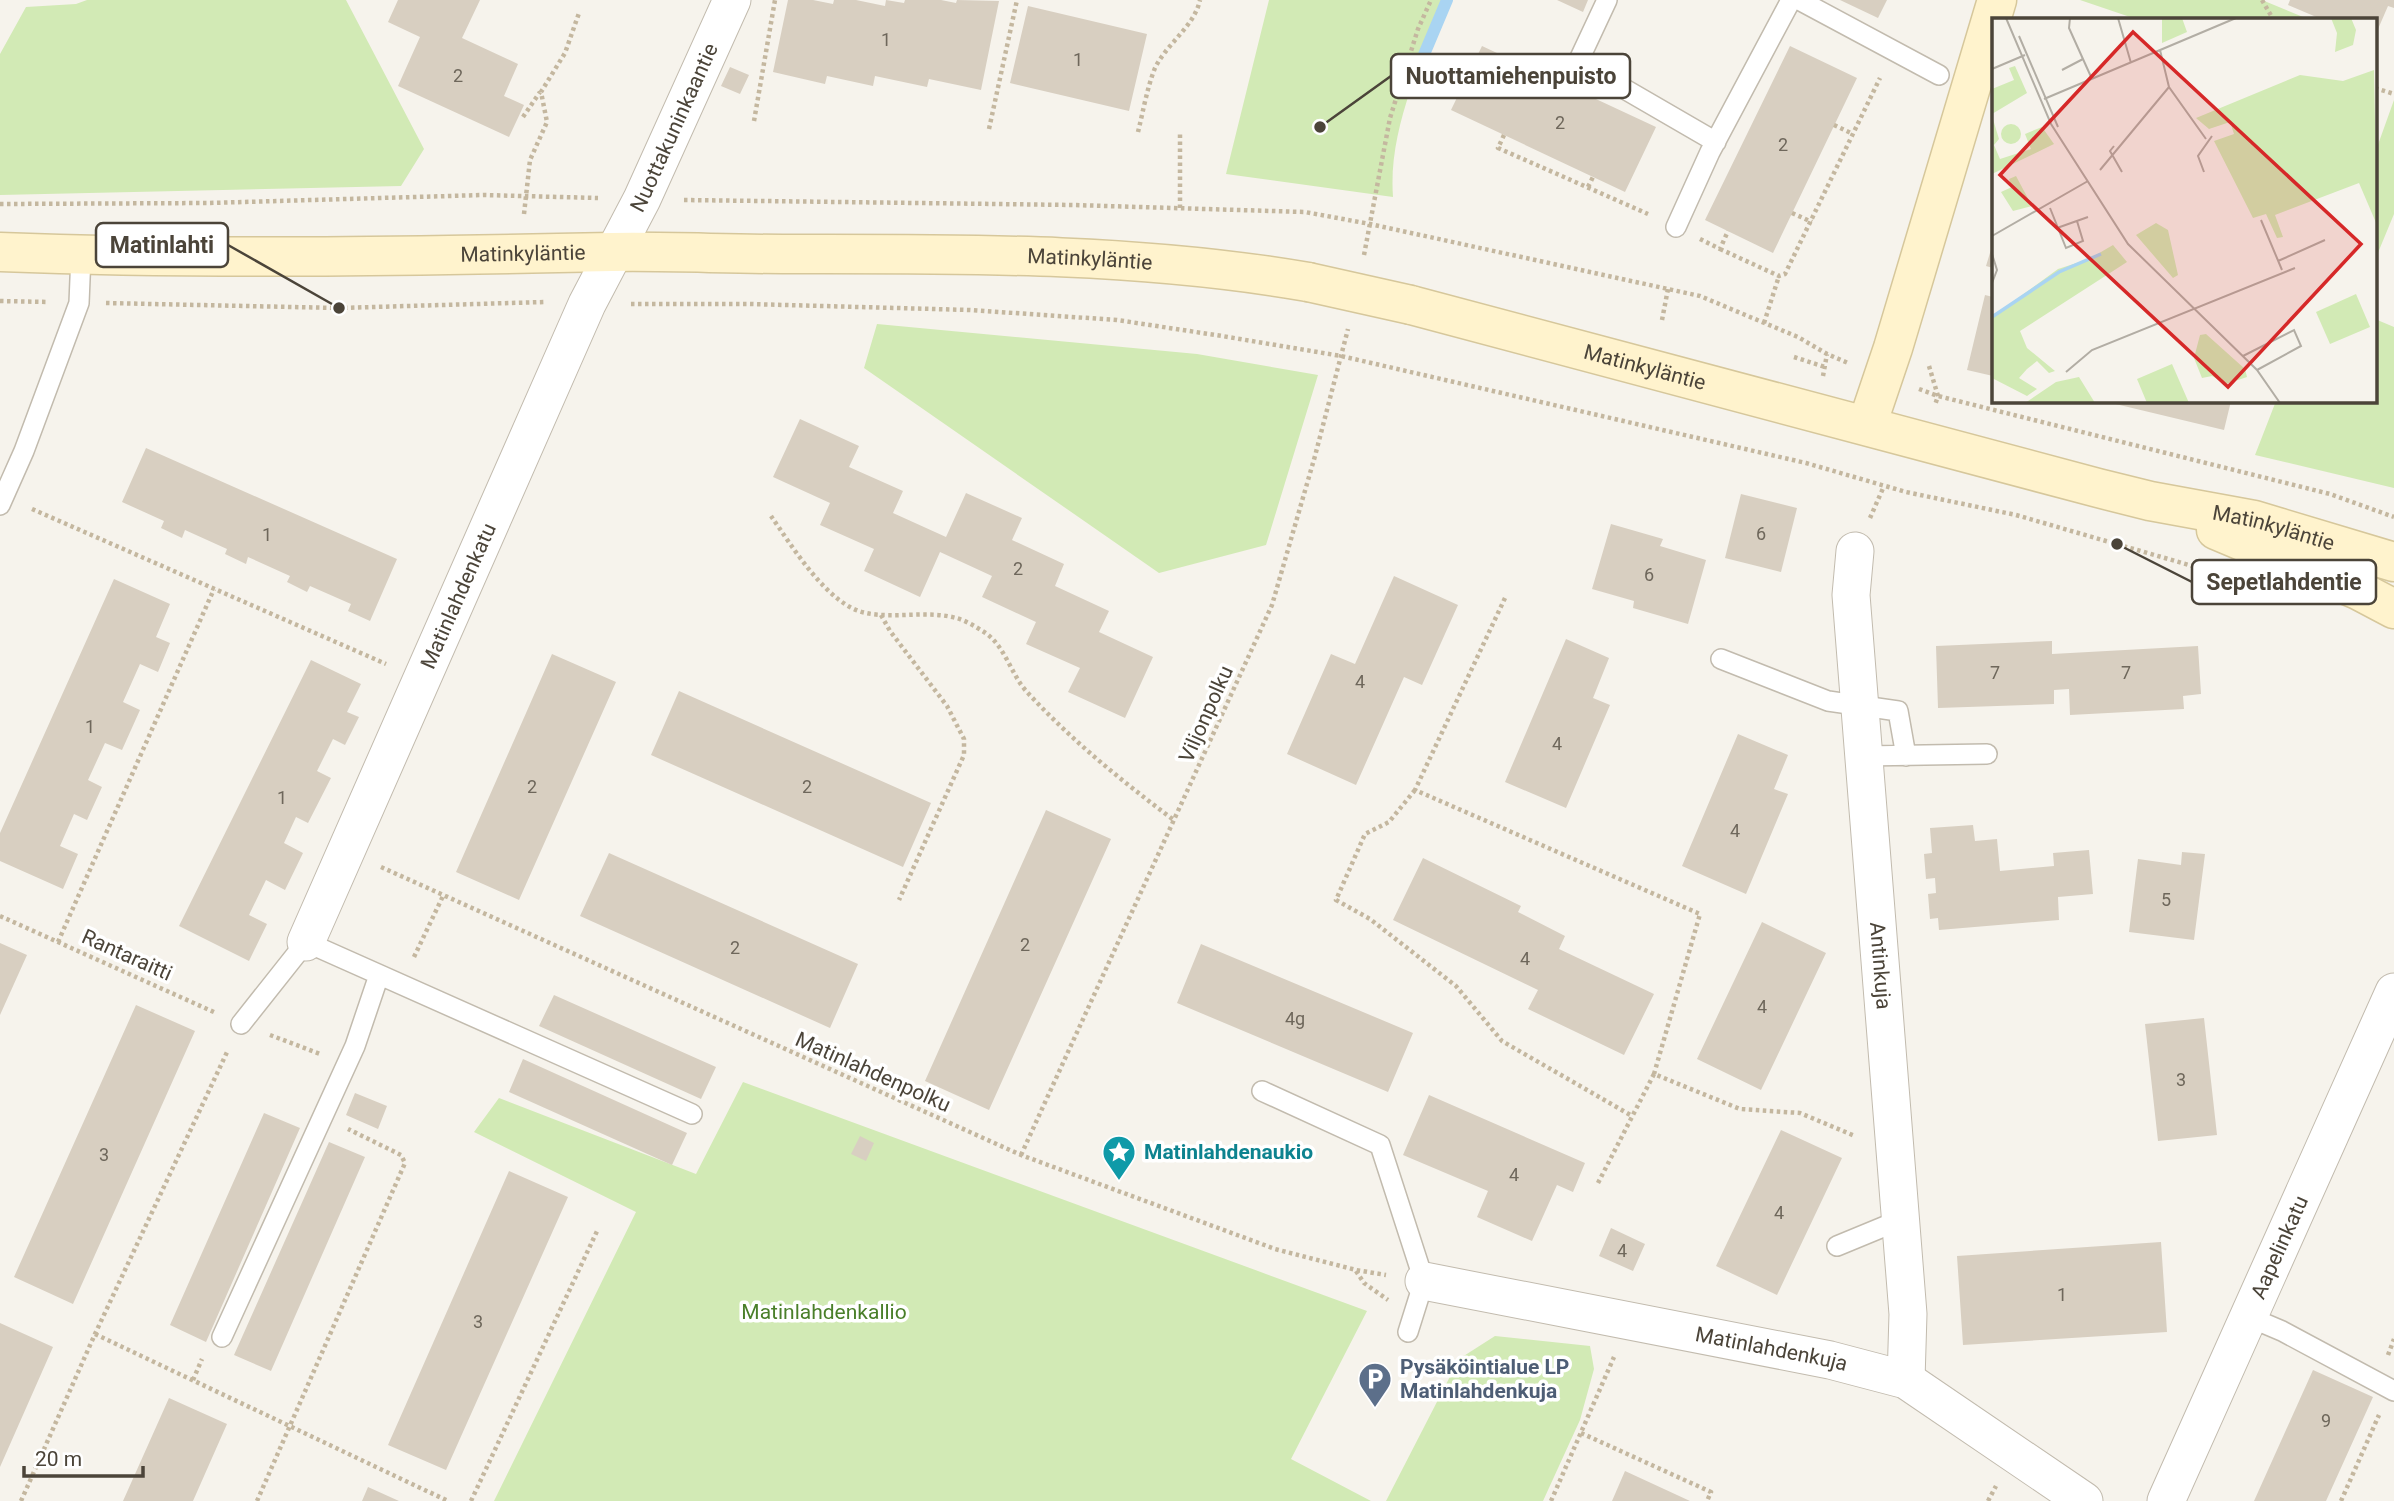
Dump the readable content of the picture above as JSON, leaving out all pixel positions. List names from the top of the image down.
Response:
{
  "streets": {
    "main road": ["Matinkyläntie"],
    "street": [
      "Nuottakuninkaantie",
      "Matinlahdenkatu",
      "Antinkuja",
      "Aapelinkatu",
      "Matinlahdenkuja"
    ],
    "path": ["Viljonpolku", "Rantaraitti", "Matinlahdenpolku"]
  },
  "crossings": [
    ["Nuottakuninkaantie", "Matinkyläntie"],
    ["Nuottakuninkaantie", "Matinlahdenkatu"],
    ["Matinkyläntie", "Matinlahdenkatu"],
    ["Matinlahdenkatu", "Matinlahdenpolku"],
    ["Viljonpolku", "Matinlahdenpolku"],
    ["Antinkuja", "Matinlahdenkuja"],
    ["Matinlahdenpolku", "Matinlahdenkuja"]
  ],
  "parks": ["Matinlahdenkallio"],
  "places": {
    "other": ["Nuottamiehenpuisto", "Matinlahti", "Sepetlahdentie"],
    "place": ["Matinlahdenaukio"],
    "parking": ["Pysäköintialue LP Matinlahdenkuja"]
  },
  "house_numbers": [
    "1",
    "1",
    "2",
    "2",
    "2",
    "6",
    "1",
    "2",
    "6",
    "7",
    "7",
    "4",
    "1",
    "4",
    "2",
    "2",
    "1",
    "4",
    "5",
    "2",
    "2",
    "4",
    "4",
    "4g",
    "3",
    "3",
    "4",
    "4",
    "4",
    "1",
    "3",
    "9"
  ],
  "scale_bar": "20 m"
}
